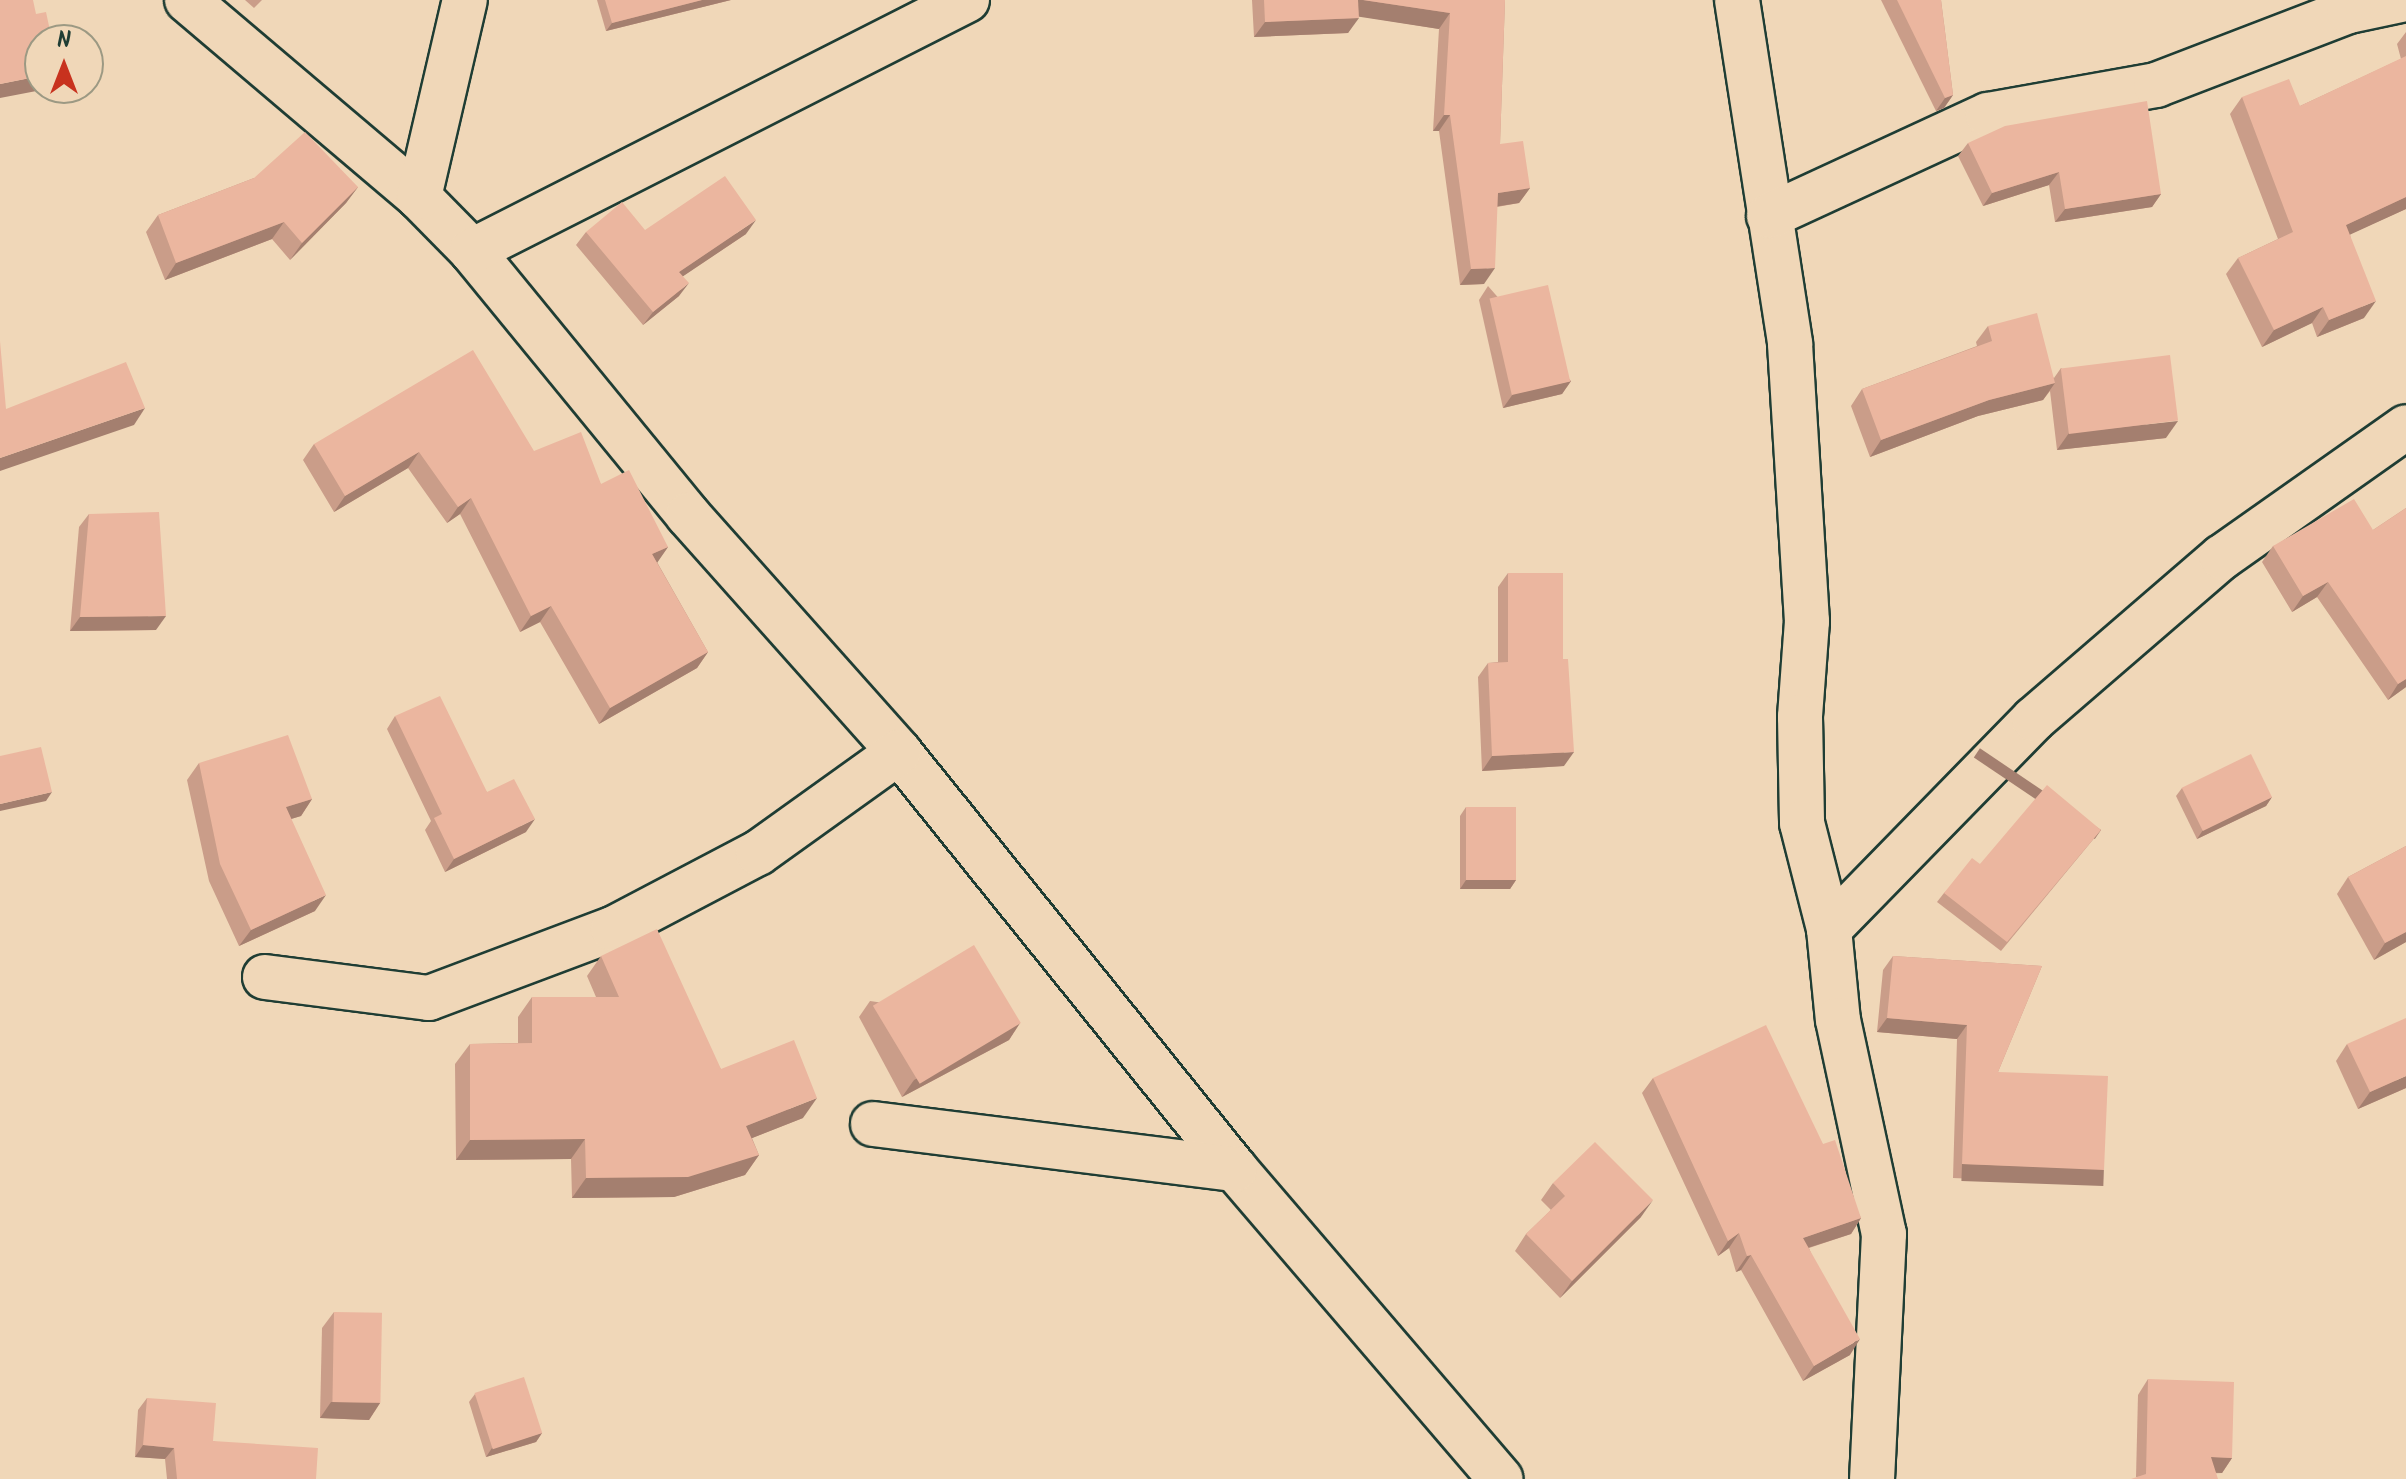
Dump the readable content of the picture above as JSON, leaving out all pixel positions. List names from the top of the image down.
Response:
{
  "north": "top"
}
